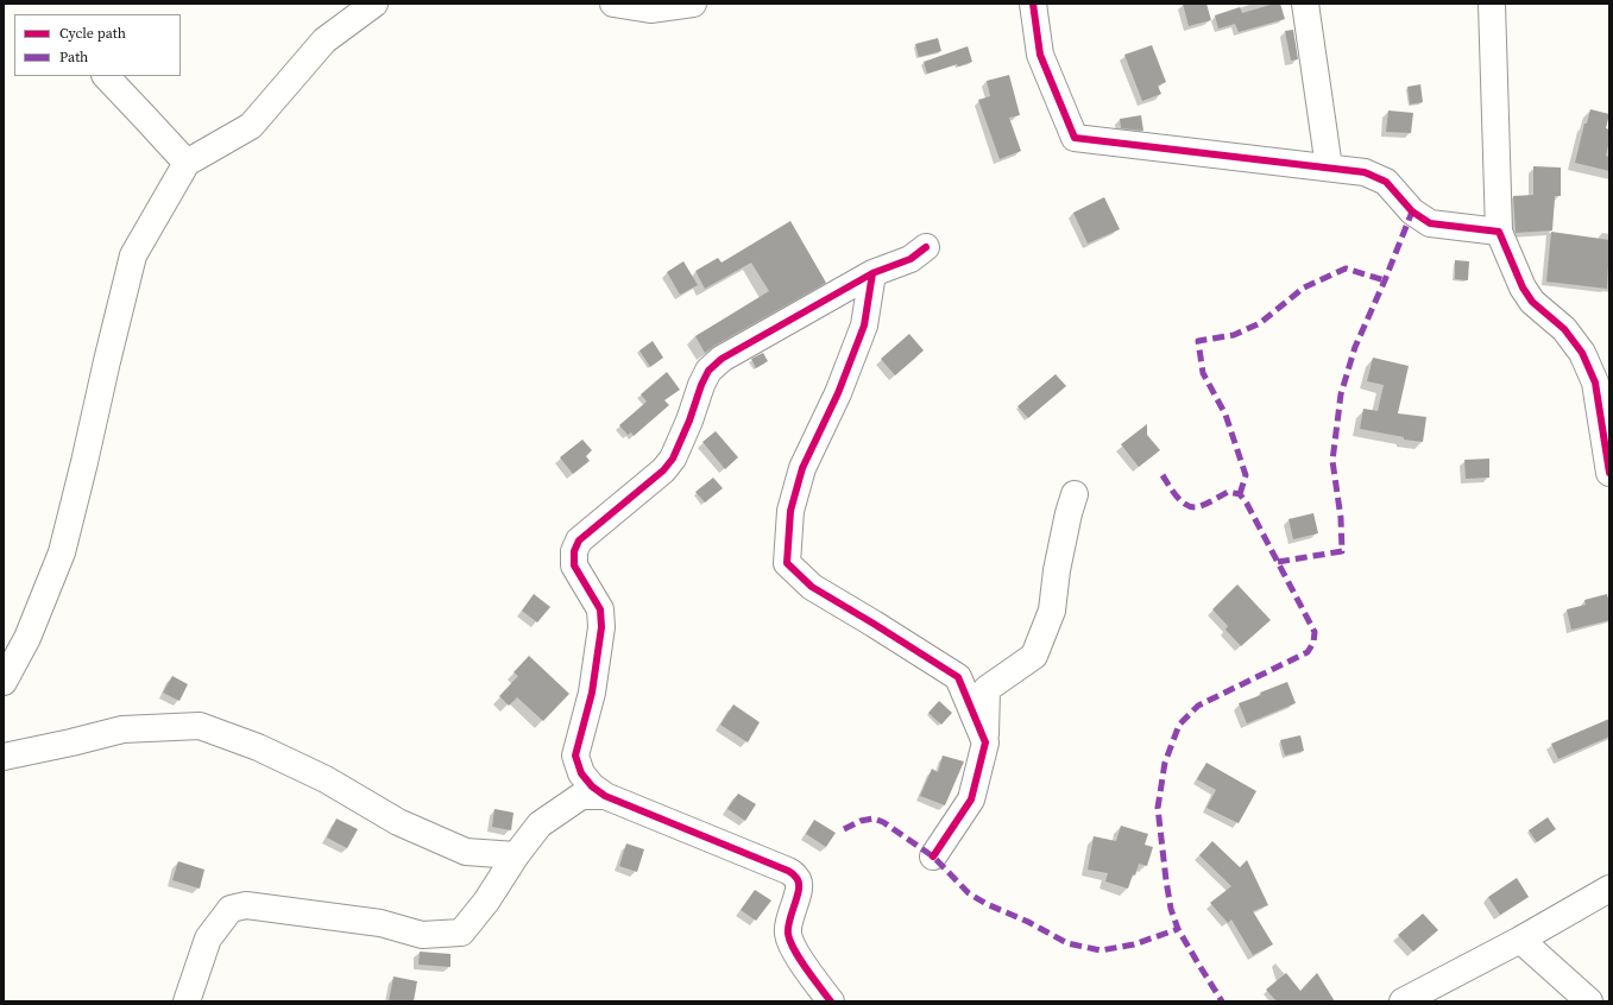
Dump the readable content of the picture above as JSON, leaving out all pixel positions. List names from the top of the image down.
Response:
{
  "legend": ["Cycle path", "Path"]
}
